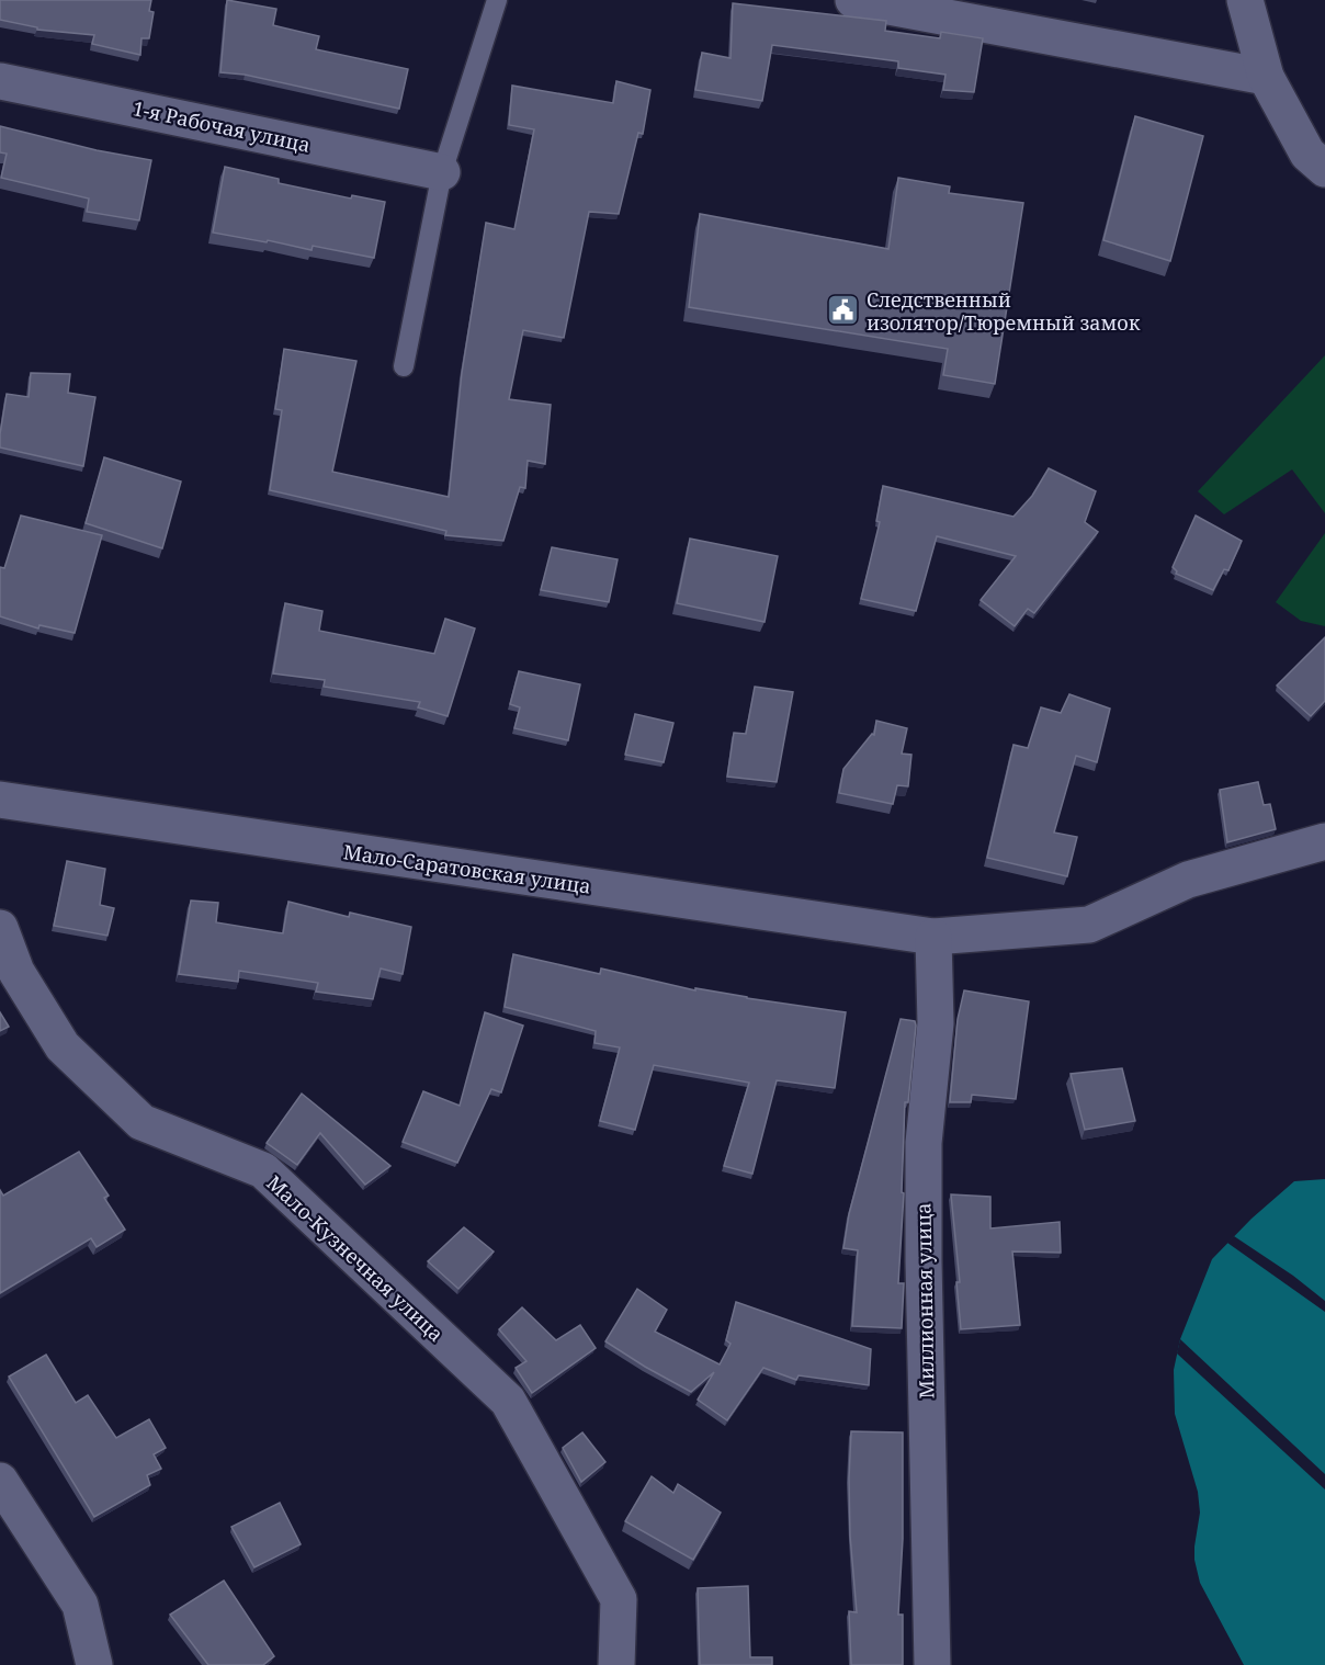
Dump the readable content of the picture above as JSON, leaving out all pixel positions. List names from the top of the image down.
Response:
{
  "streets": {
    "street": [
      "1-я Рабочая улица",
      "Мало-Саратовская улица",
      "Мало-Кузнечная улица",
      "Миллионная улица"
    ]
  },
  "crossings": [
    ["Мало-Саратовская улица", "Миллионная улица"]
  ],
  "places": {
    "public building": ["Следственный изолятор/Тюремный замок"]
  }
}
